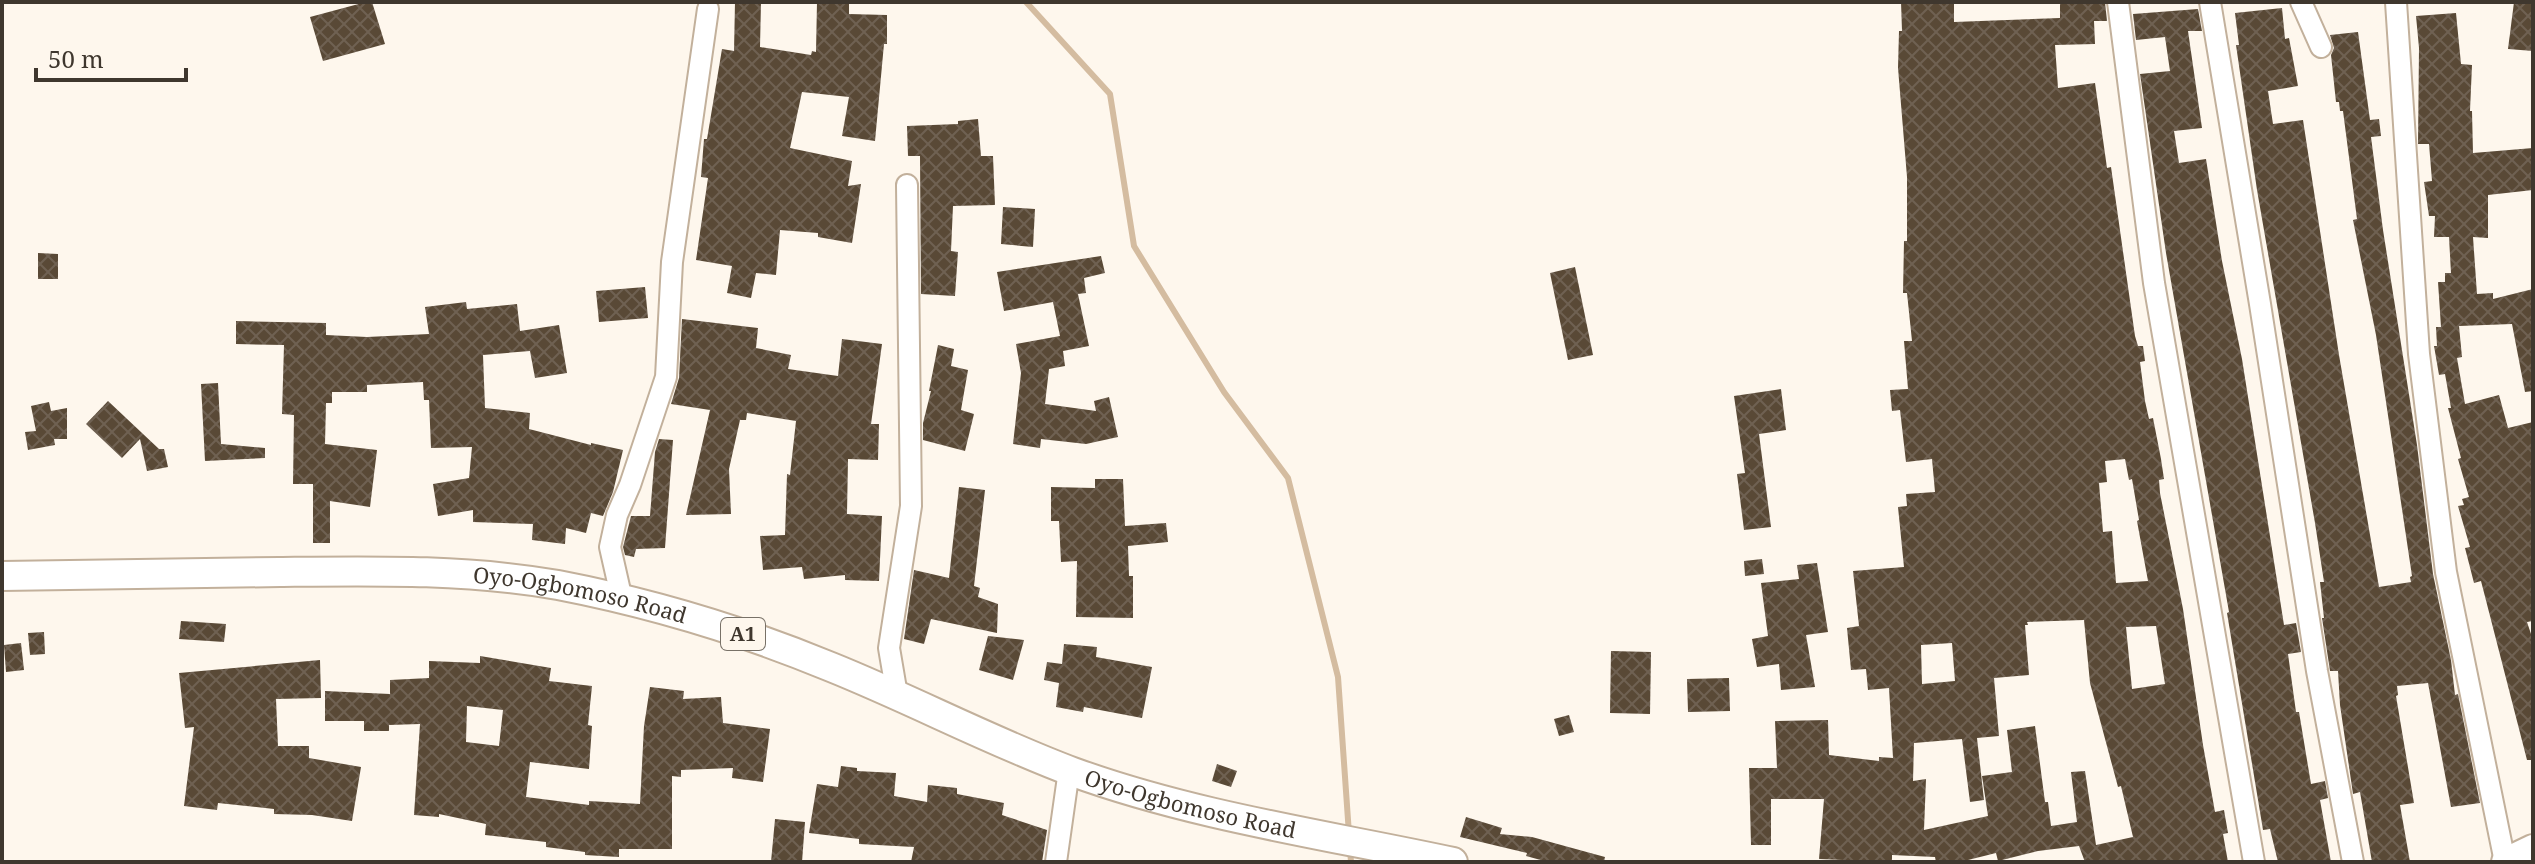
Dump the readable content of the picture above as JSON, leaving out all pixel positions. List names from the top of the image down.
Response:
{
  "streets": {
    "highway": ["Oyo-Ogbomoso Road", "A1"]
  },
  "scale_bar": "50 m"
}
